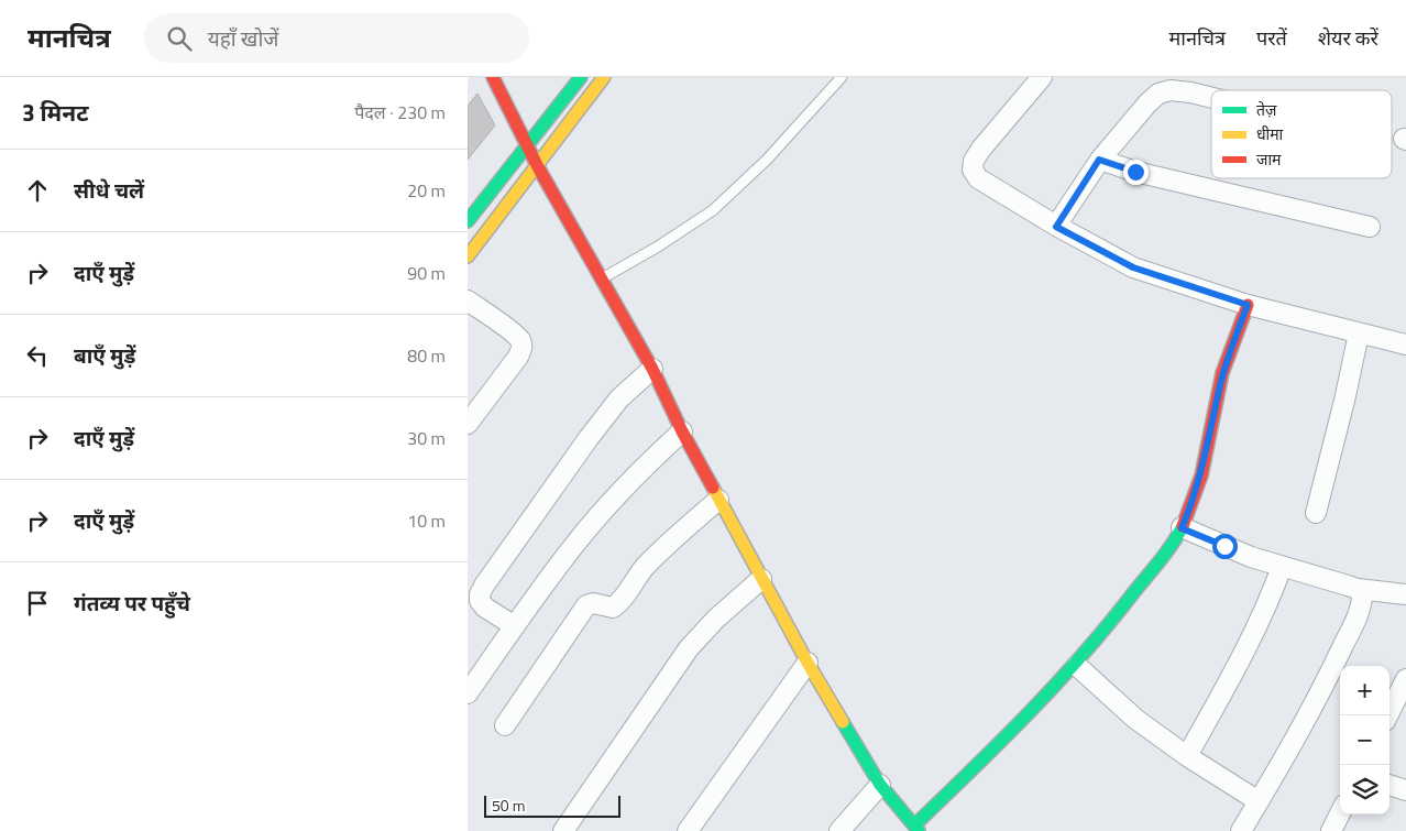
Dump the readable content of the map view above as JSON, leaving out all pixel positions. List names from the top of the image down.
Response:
{
  "legend": ["तेज़", "धीमा", "जाम"],
  "scale_bar": "50 m",
  "page": {
    "header": "मानचित्र",
    "search": "यहाँ खोजें",
    "nav": ["मानचित्र", "परतें", "शेयर करें"],
    "heading": ["3 मिनट", "पैदल · 230 m"],
    "list": [
      ["सीधे चलें", "20 m"],
      ["दाएँ मुड़ें", "90 m"],
      ["बाएँ मुड़ें", "80 m"],
      ["दाएँ मुड़ें", "30 m"],
      ["दाएँ मुड़ें", "10 m"],
      "गंतव्य पर पहुँचे"
    ],
    "map_buttons": ["+", "−"],
    "scale": "50 m"
  }
}
